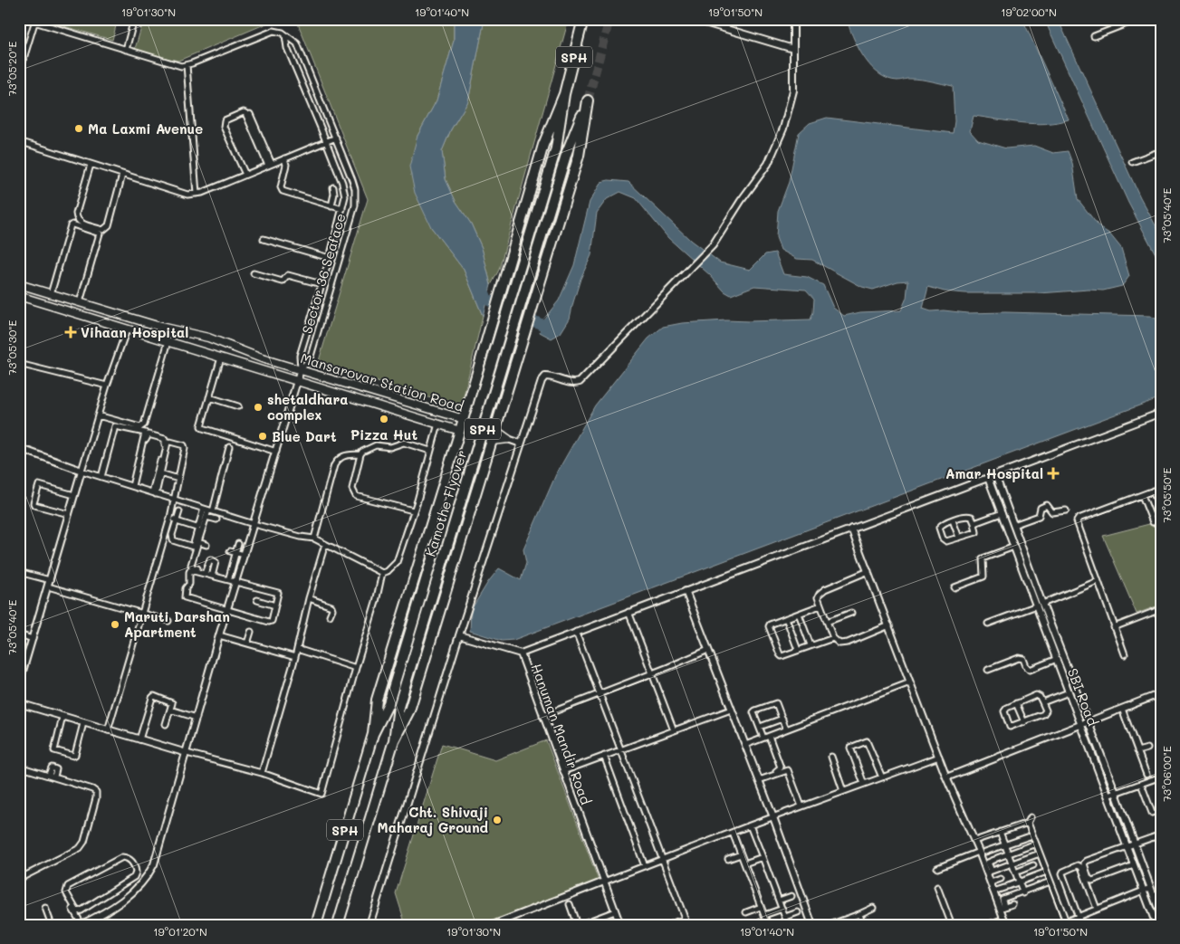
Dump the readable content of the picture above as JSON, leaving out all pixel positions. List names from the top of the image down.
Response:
{
  "streets": {
    "highway": ["SPH", "Kamothe Flyover"],
    "main road": ["Mansarovar Station Road"],
    "street": ["Sector 36 Seaface", "SBI Road", "Hanuman Mandir Road"]
  },
  "crossings": [
    ["SPH", "Kamothe Flyover"],
    ["Sector 36 Seaface", "Mansarovar Station Road"],
    ["Mansarovar Station Road", "Kamothe Flyover"]
  ],
  "places": {
    "other": [
      "Ma Laxmi Avenue",
      "shetaldhara complex",
      "Pizza Hut",
      "Blue Dart",
      "Maruti Darshan Apartment",
      "Cht. Shivaji Maharaj Ground"
    ],
    "health": ["Vihaan Hospital", "Amar Hospital"]
  },
  "coordinates": [
    "19°01'30\"N",
    "19°01'40\"N",
    "19°01'50\"N",
    "19°02'00\"N",
    "73°05'20\"E",
    "73°05'40\"E",
    "73°05'30\"E",
    "73°05'50\"E",
    "73°06'00\"E",
    "19°01'20\"N"
  ]
}
